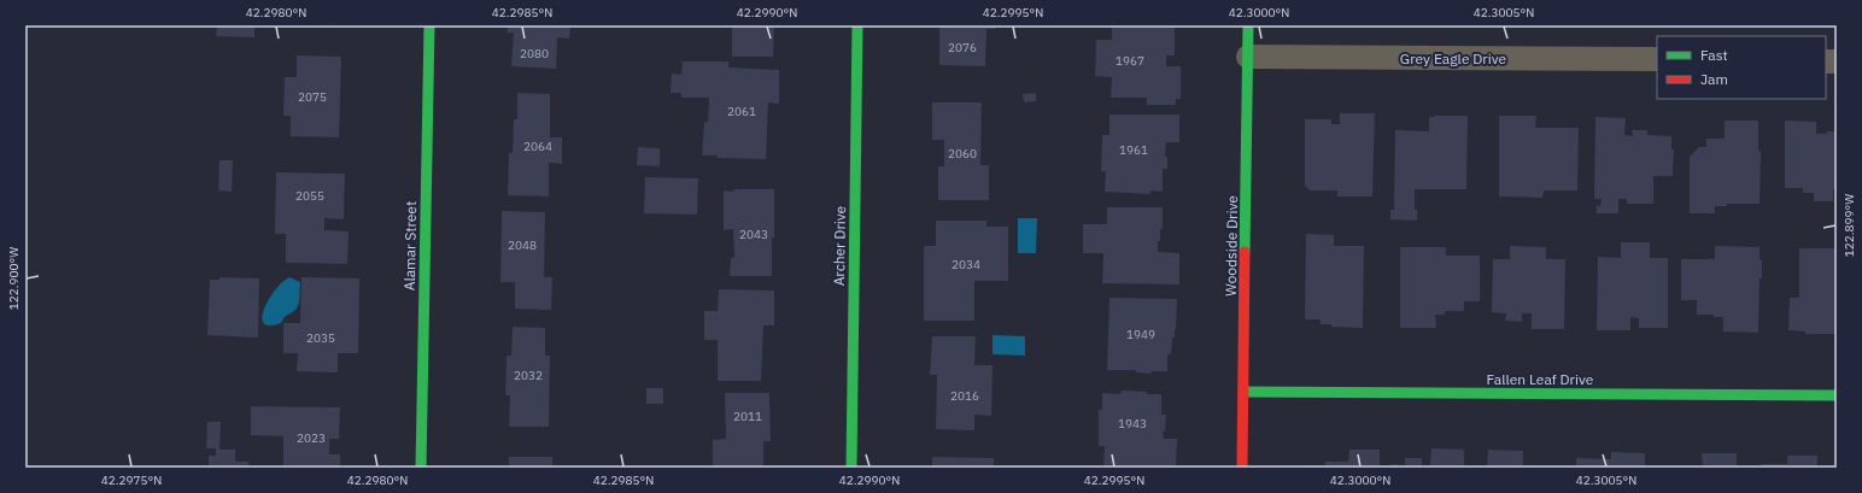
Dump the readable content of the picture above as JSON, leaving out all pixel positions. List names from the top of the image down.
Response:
{
  "streets": {
    "street": [
      "Grey Eagle Drive",
      "Alamar Street",
      "Archer Drive",
      "Woodside Drive",
      "Fallen Leaf Drive"
    ]
  },
  "crossings": [
    ["Grey Eagle Drive", "Woodside Drive"],
    ["Woodside Drive", "Fallen Leaf Drive"]
  ],
  "house_numbers": [
    "2076",
    "2080",
    "1967",
    "2075",
    "2061",
    "2064",
    "1961",
    "2060",
    "2055",
    "2043",
    "2048",
    "2034",
    "1949",
    "2035",
    "2032",
    "2016",
    "2011",
    "1943",
    "2023"
  ],
  "legend": ["Fast", "Jam"],
  "coordinates": [
    "42.2980°N",
    "42.2985°N",
    "42.2990°N",
    "42.2995°N",
    "42.3000°N",
    "42.3005°N",
    "122.899°W",
    "122.900°W",
    "42.2975°N"
  ]
}
